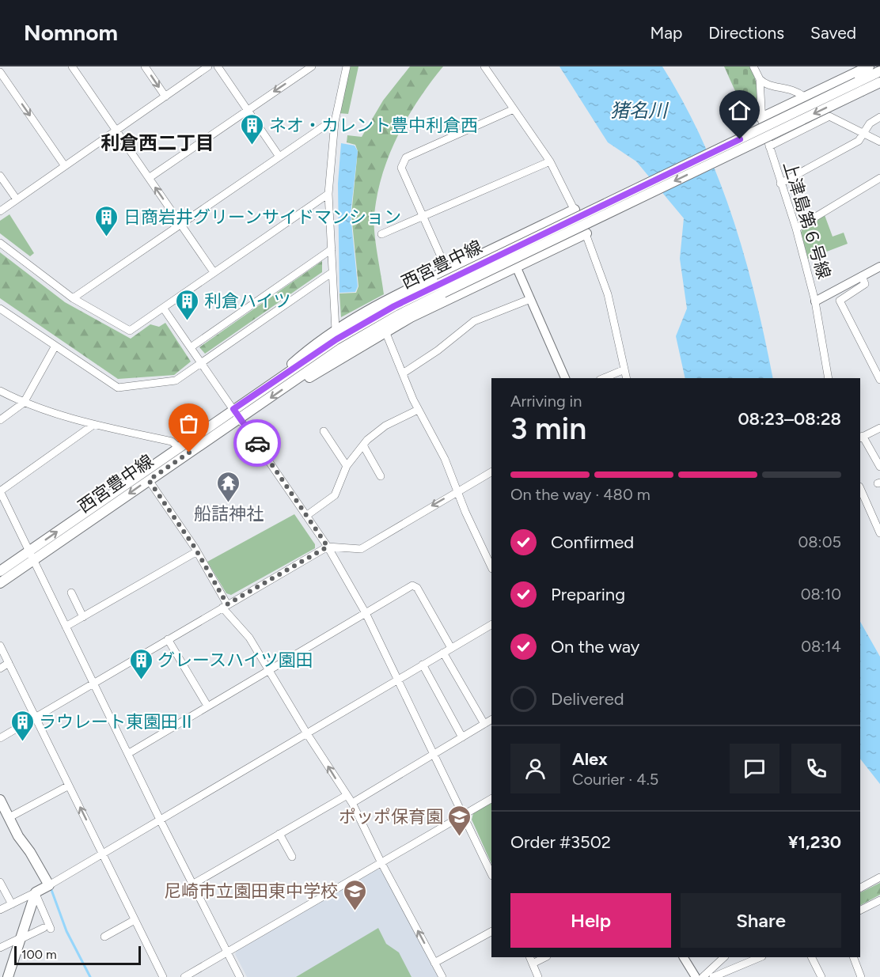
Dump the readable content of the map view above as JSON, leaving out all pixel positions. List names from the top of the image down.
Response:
{
  "streets": {
    "main road": ["西宮豊中線"],
    "street": ["上津島第６号線"]
  },
  "districts": ["利倉西二丁目"],
  "water": ["猪名川"],
  "places": {
    "building": [
      "ネオ・カレント豊中利倉西",
      "日商岩井グリーンサイドマンション",
      "利倉ハイツ",
      "グレースハイツ園田",
      "ラウレート東園田Ⅱ"
    ],
    "temple": ["船詰神社"],
    "school or university": ["ポッポ保育園", "尼崎市立園田東中学校"]
  },
  "scale_bar": "100 m",
  "page": {
    "header": "Nomnom",
    "nav": ["Map", "Directions", "Saved"],
    "heading": ["3 min", "Arriving in", "08:23–08:28"],
    "panel": [
      "Alex",
      "Courier · 4.5",
      "Order #3502",
      "¥1,230"
    ],
    "bar": "On the way · 480 m",
    "list": [
      ["Confirmed", "08:05"],
      ["Preparing", "08:10"],
      ["On the way", "08:14"],
      "Delivered"
    ],
    "buttons": ["Help", "Share"],
    "scale": "100 m"
  }
}
